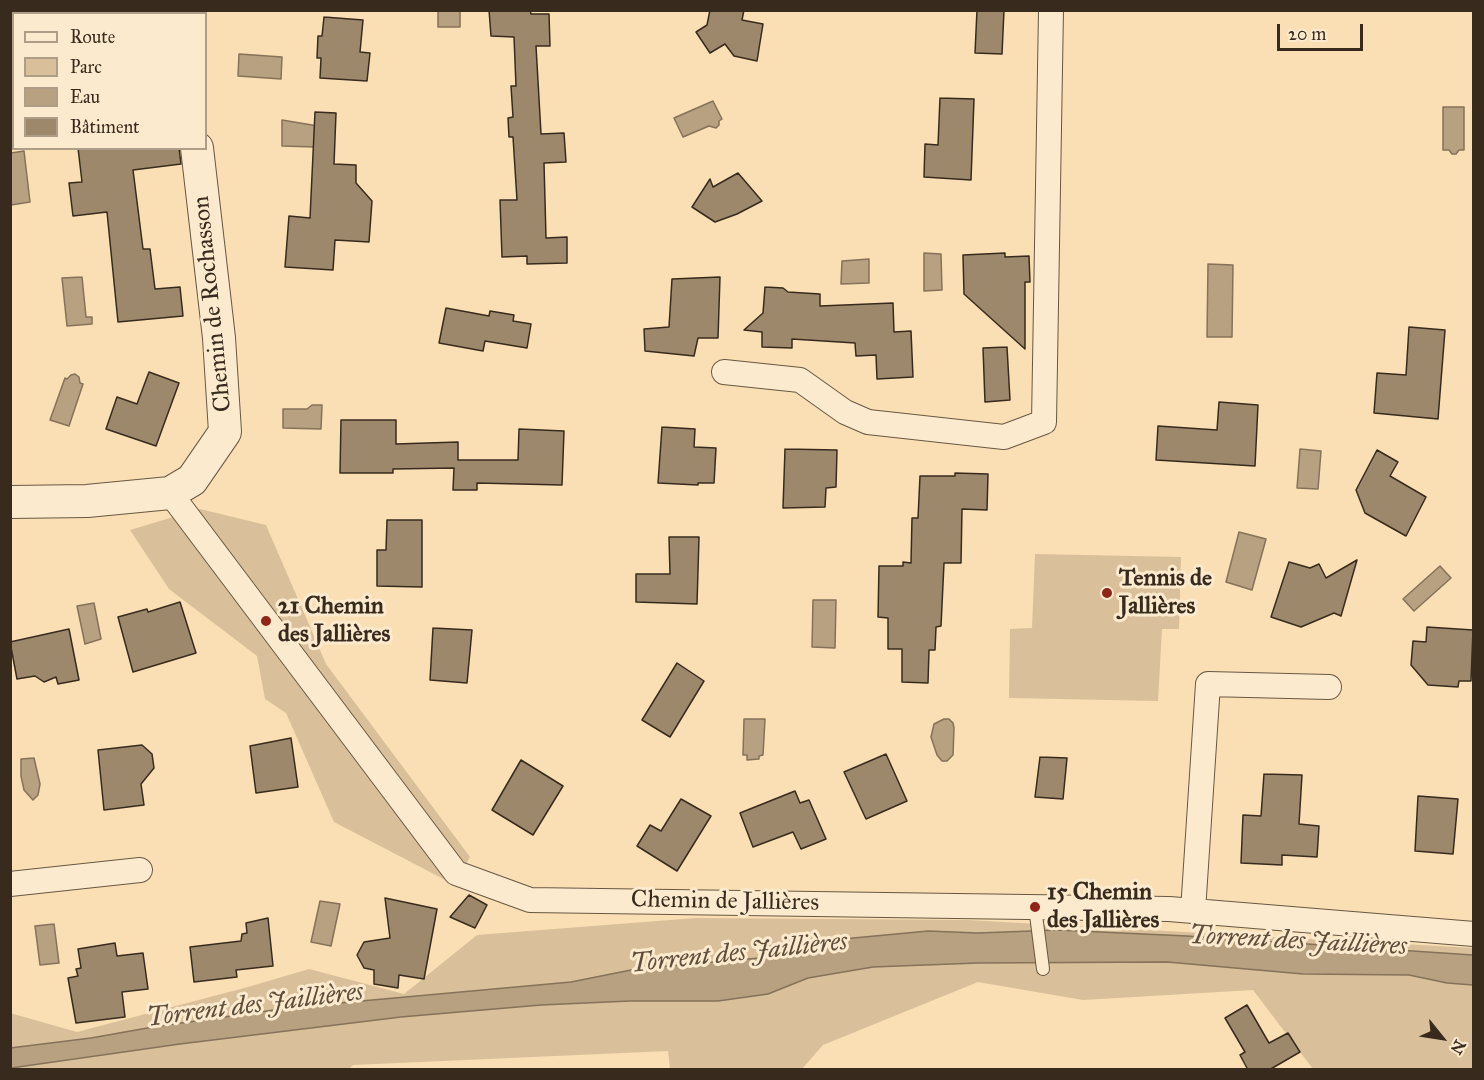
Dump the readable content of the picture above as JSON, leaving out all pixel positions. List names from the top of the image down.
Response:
{
  "streets": {
    "street": ["Chemin de Rochasson", "Chemin de Jallières"]
  },
  "crossings": [
    ["Chemin de Rochasson", "Chemin de Jallières"]
  ],
  "water": ["Torrent des Jaillières"],
  "places": ["Tennis de Jallières", "21 Chemin des Jallières", "15 Chemin des Jallières"],
  "legend": [
    "Route",
    "Parc",
    "Eau",
    "Bâtiment"
  ],
  "scale_bar": "20 m",
  "north": "bottom right"
}
